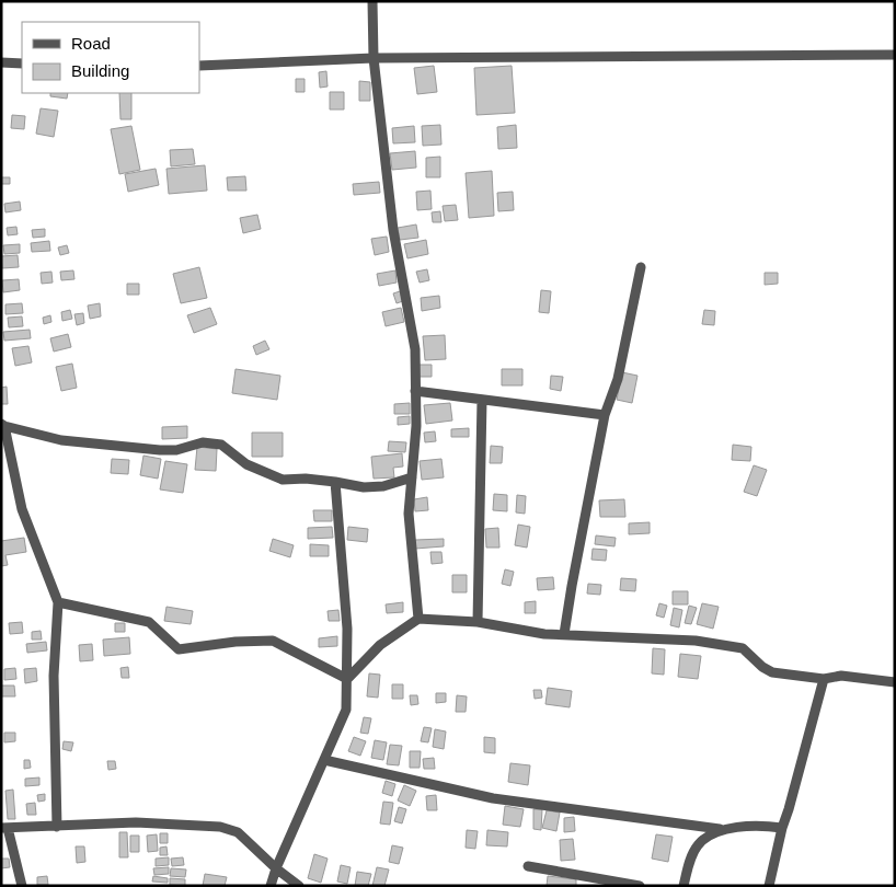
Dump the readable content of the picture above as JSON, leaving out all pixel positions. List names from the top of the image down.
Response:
{
  "legend": ["Road", "Building"]
}
